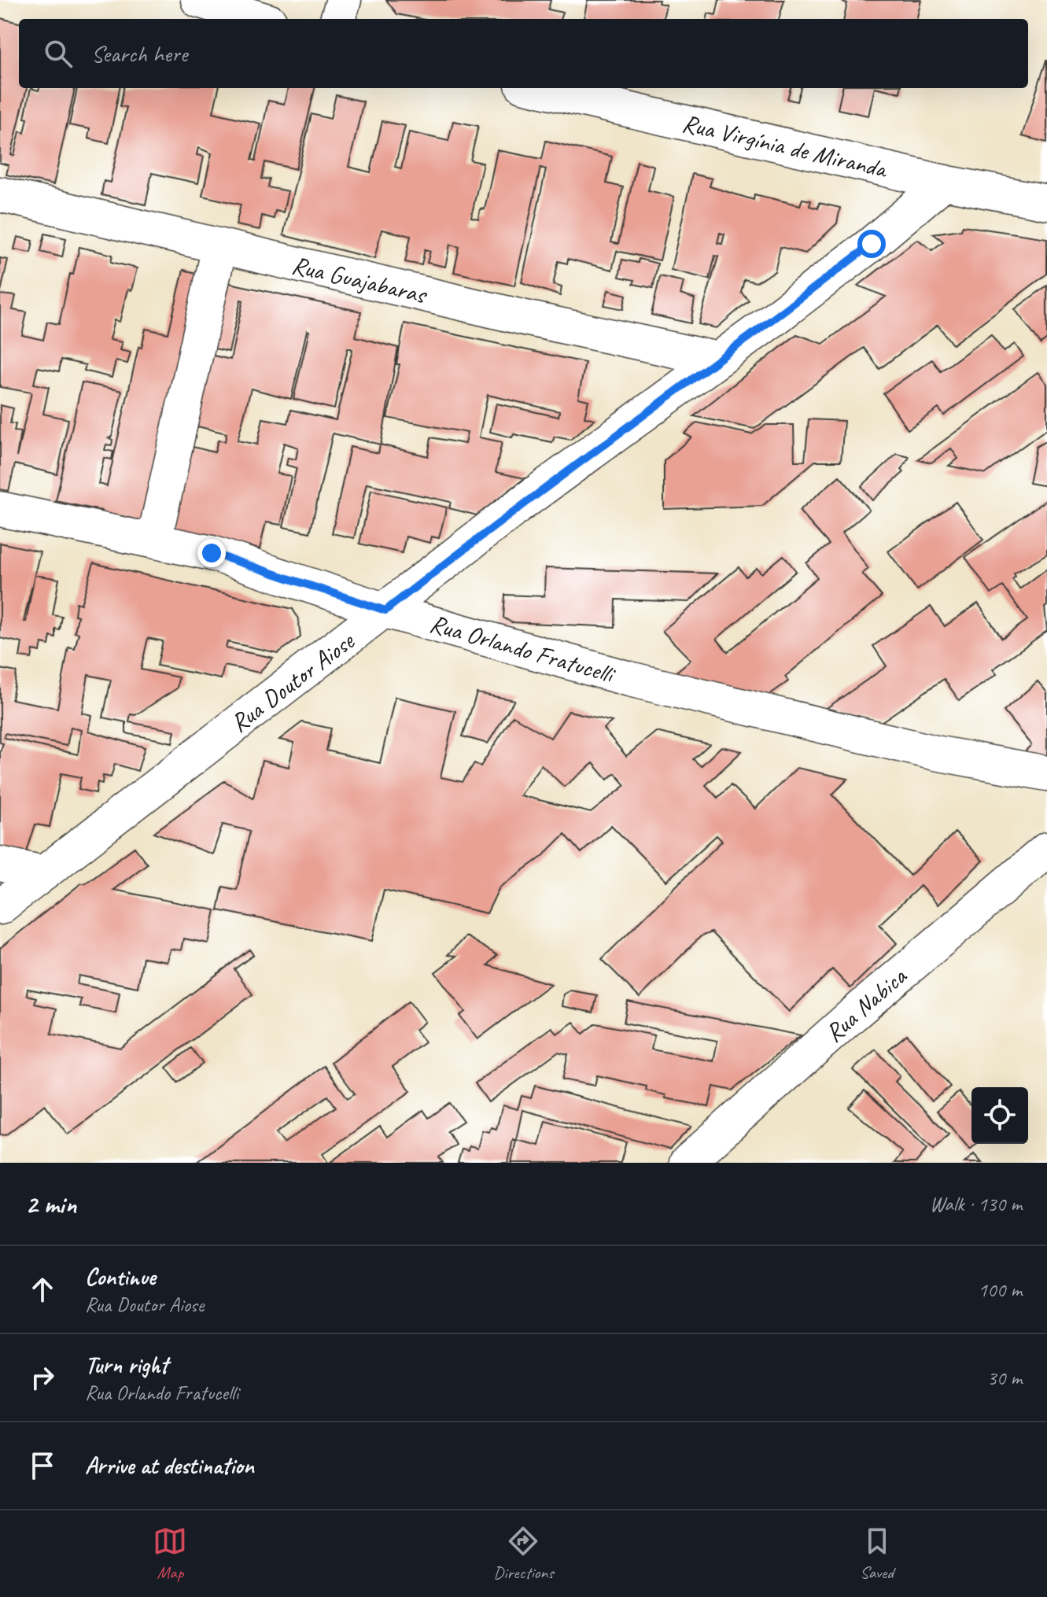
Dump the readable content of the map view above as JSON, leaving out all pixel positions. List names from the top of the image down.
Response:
{
  "streets": {
    "street": [
      "Rua Virgínia de Miranda",
      "Rua Guajabaras",
      "Rua Orlando Fratucelli",
      "Rua Doutor Aiose",
      "Rua Nabica"
    ]
  },
  "crossings": [
    ["Rua Virgínia de Miranda", "Rua Doutor Aiose"],
    ["Rua Guajabaras", "Rua Doutor Aiose"],
    ["Rua Orlando Fratucelli", "Rua Doutor Aiose"]
  ],
  "page": {
    "search": "Search here",
    "heading": ["2 min", "Walk · 130 m"],
    "list": [
      ["Continue", "Rua Doutor Aiose", "100 m"],
      ["Turn right", "Rua Orlando Fratucelli", "30 m"],
      "Arrive at destination"
    ],
    "nav": ["Map", "Directions", "Saved"]
  }
}
